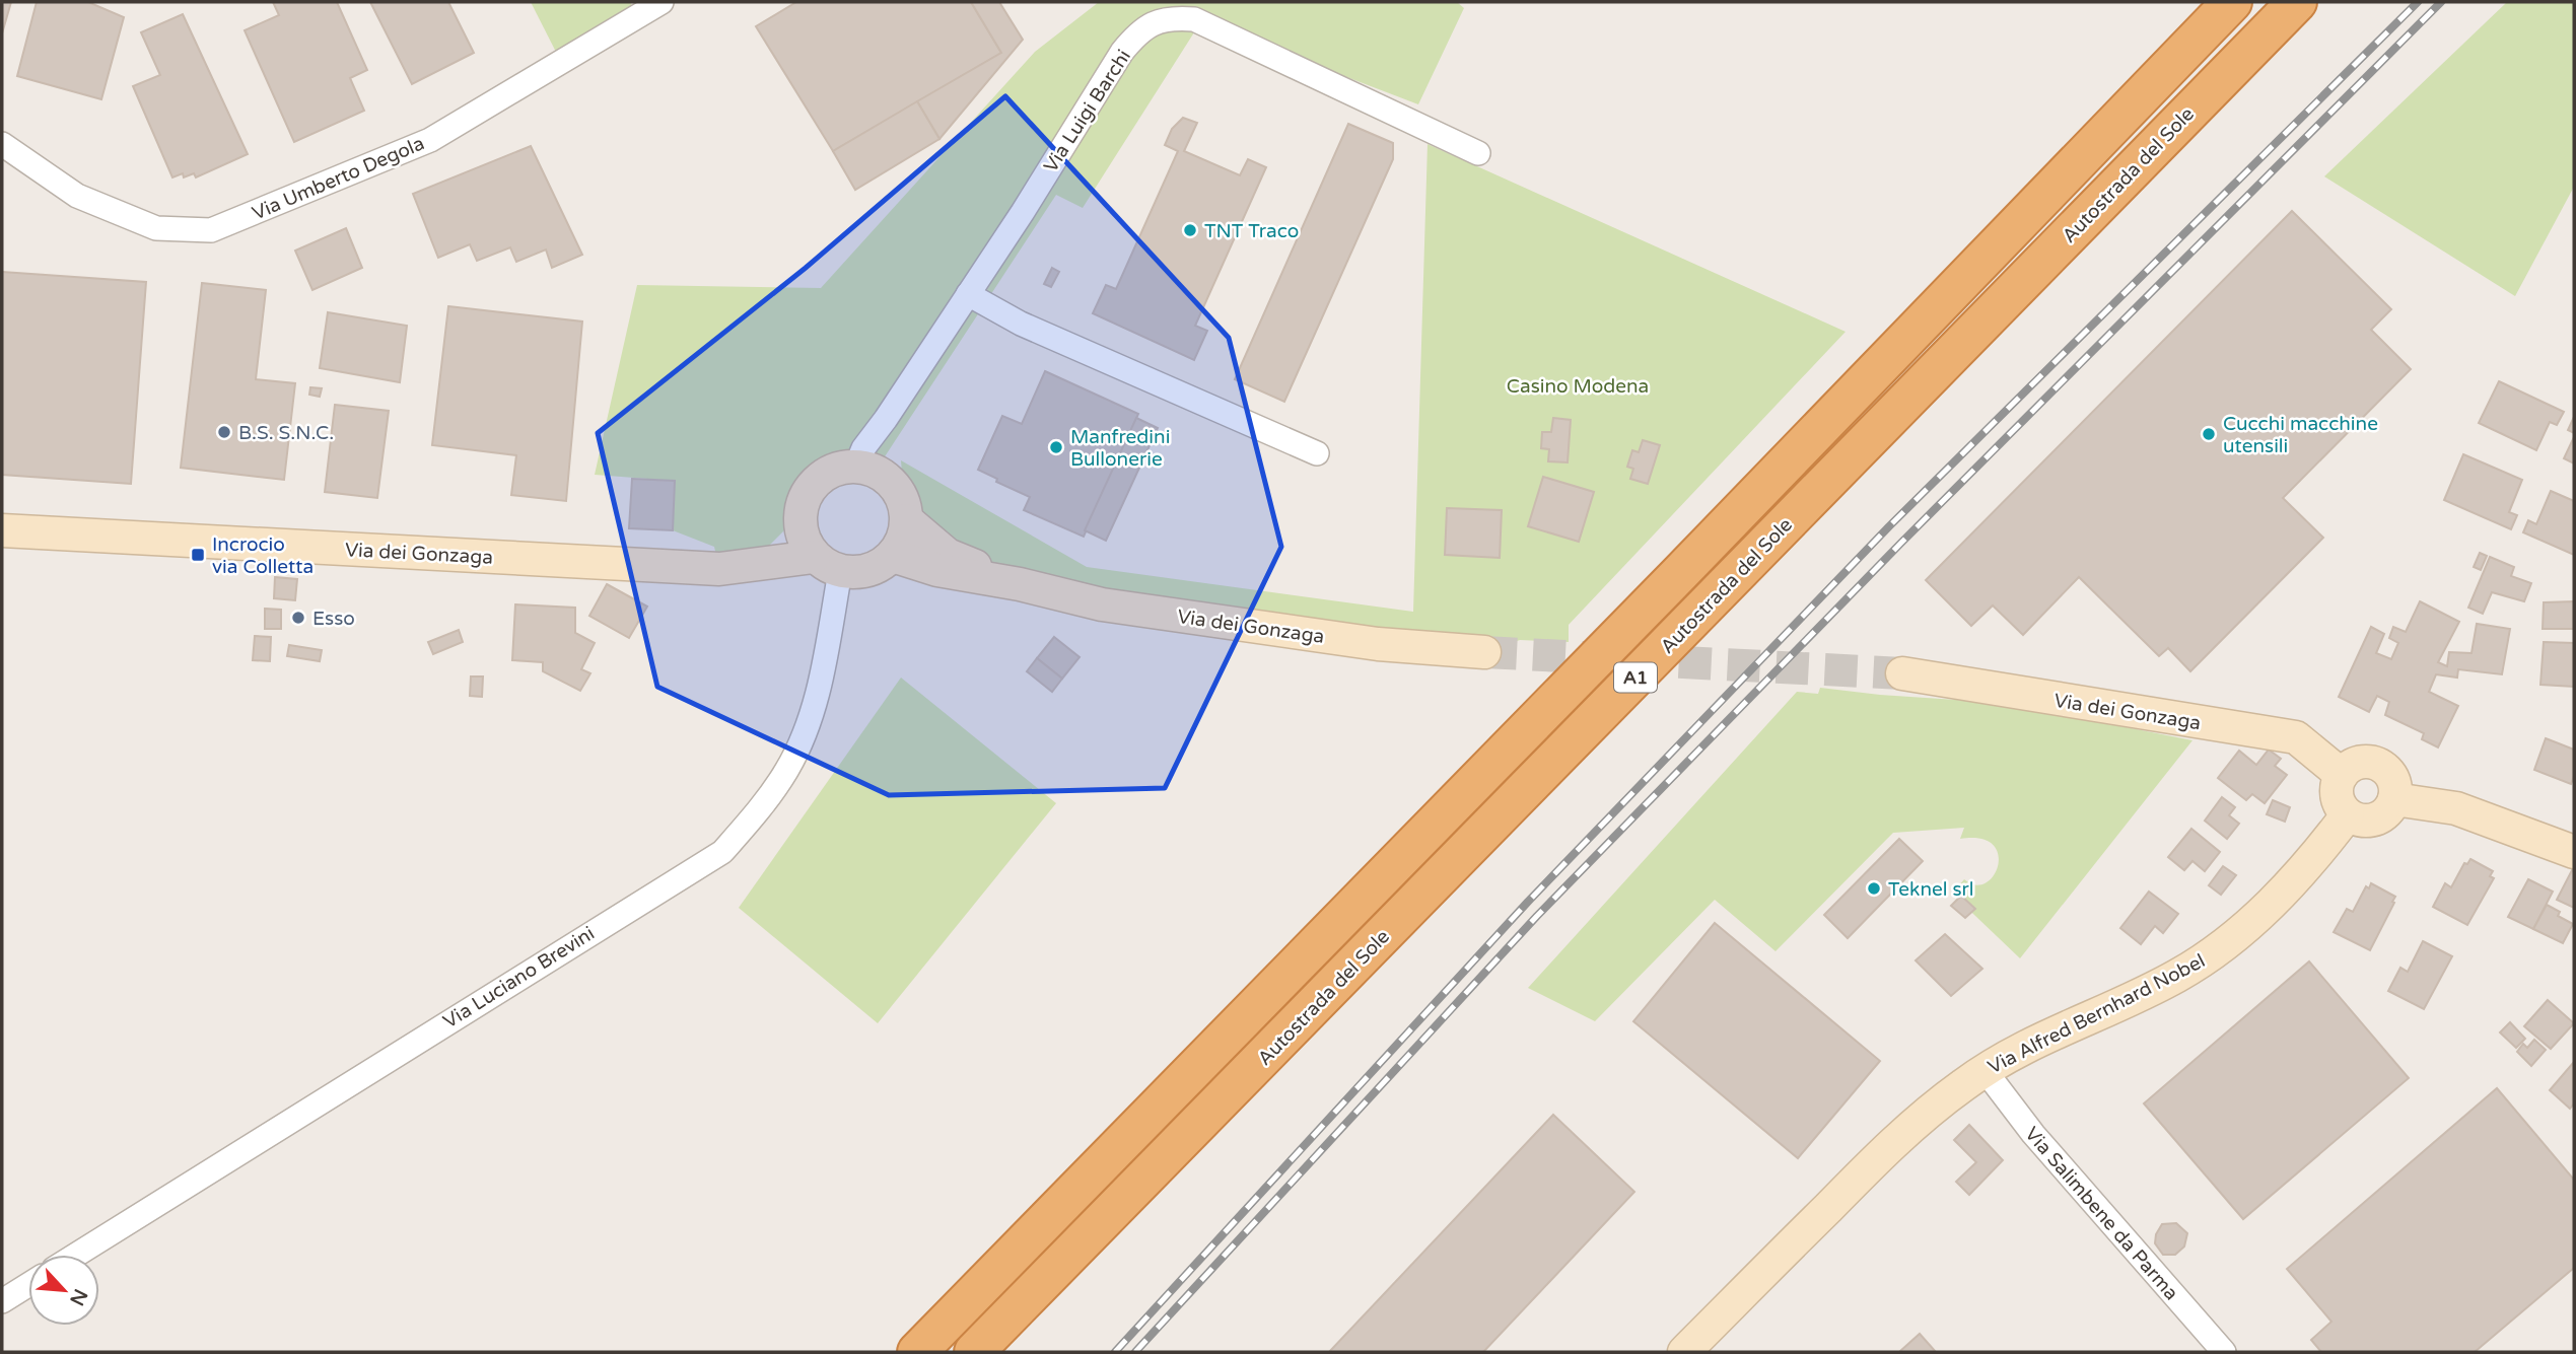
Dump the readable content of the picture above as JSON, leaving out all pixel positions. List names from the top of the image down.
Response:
{
  "streets": {
    "highway": ["Autostrada del Sole", "A1"],
    "main road": ["Via dei Gonzaga", "Via Alfred Bernhard Nobel"],
    "street": [
      "Via Luigi Barchi",
      "Via Umberto Degola",
      "Via Luciano Brevini",
      "Via Salimbene da Parma"
    ]
  },
  "crossings": [
    ["Via Luigi Barchi", "Via dei Gonzaga"],
    ["Via Luigi Barchi", "Via Luciano Brevini"],
    ["Via dei Gonzaga", "Via Luciano Brevini"],
    ["Via dei Gonzaga", "Via Alfred Bernhard Nobel"],
    ["Via Alfred Bernhard Nobel", "Via Salimbene da Parma"]
  ],
  "parks": ["Casino Modena"],
  "places": {
    "other": [
      "TNT Traco",
      "B.S. S.N.C.",
      "Cucchi macchine utensili",
      "Manfredini Bullonerie",
      "Esso",
      "Teknel srl"
    ],
    "transit": ["Incrocio via Colletta"]
  },
  "north": "bottom right"
}
